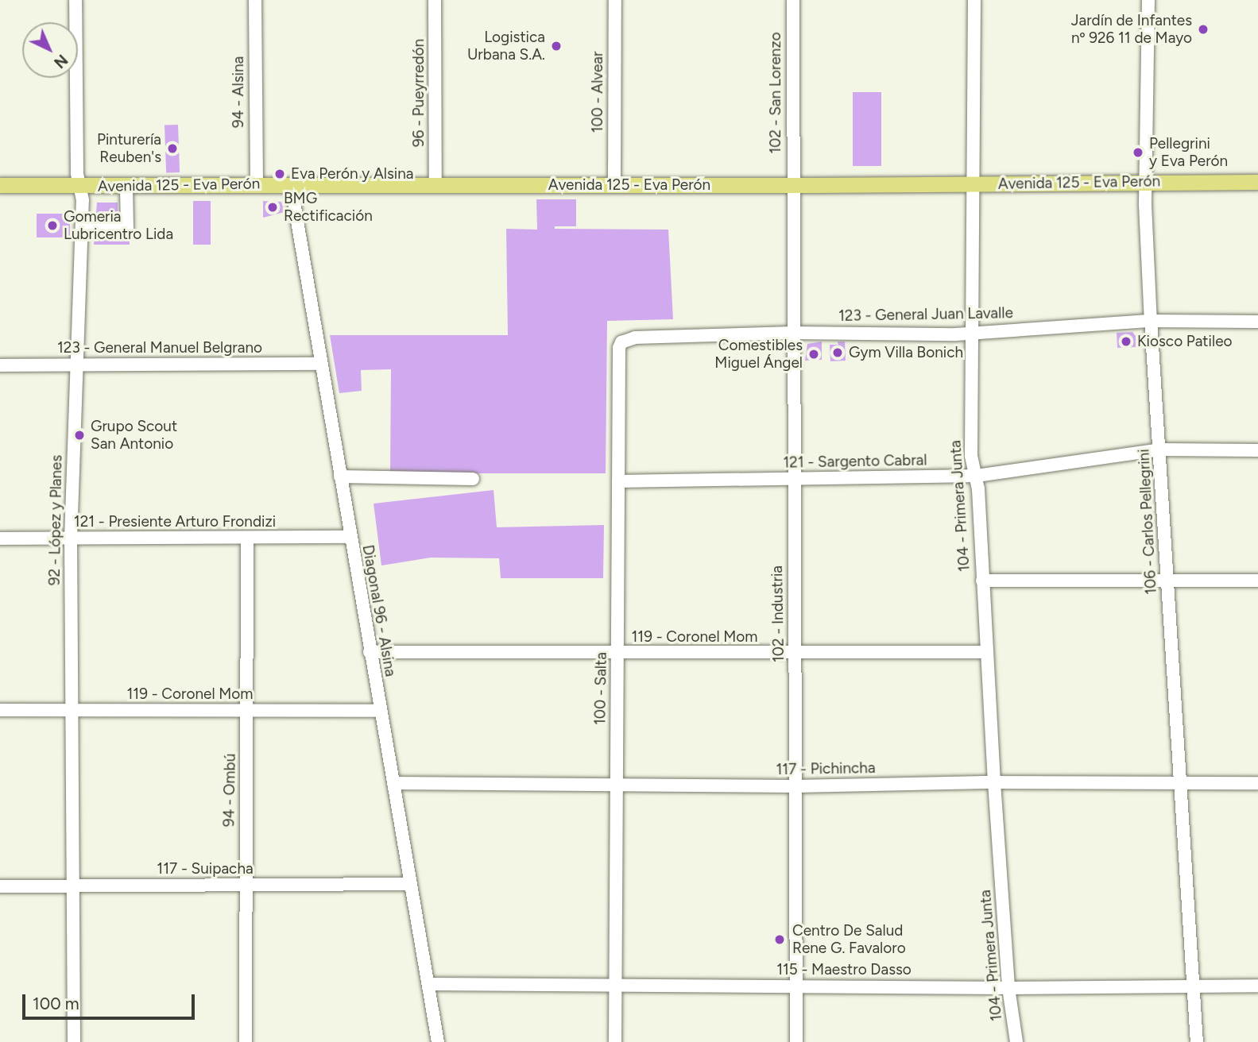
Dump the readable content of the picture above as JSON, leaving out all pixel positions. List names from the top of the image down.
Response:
{
  "streets": {
    "main road": ["Avenida 125 - Eva Perón"],
    "street": [
      "94 - Alsina",
      "100 - Alvear",
      "96 - Pueyrredón",
      "102 - San Lorenzo",
      "123 - General Juan Lavalle",
      "123 - General Manuel Belgrano",
      "121 - Sargento Cabral",
      "104 - Primera Junta",
      "92 - López y Planes",
      "121 - Presiente Arturo Frondizi",
      "106 - Carlos Pellegrini",
      "Diagonal 96 - Alsina",
      "102 - Industria",
      "119 - Coronel Mom",
      "100 - Salta",
      "117 - Pichincha",
      "94 - Ombú",
      "117 - Suipacha",
      "115 - Maestro Dasso"
    ]
  },
  "crossings": [
    ["94 - Alsina", "Avenida 125 - Eva Perón"],
    ["100 - Alvear", "Avenida 125 - Eva Perón"],
    ["96 - Pueyrredón", "Avenida 125 - Eva Perón"],
    ["102 - San Lorenzo", "Avenida 125 - Eva Perón"],
    ["102 - San Lorenzo", "102 - Industria"],
    ["Avenida 125 - Eva Perón", "104 - Primera Junta"],
    ["Avenida 125 - Eva Perón", "92 - López y Planes"],
    ["Avenida 125 - Eva Perón", "106 - Carlos Pellegrini"],
    ["Avenida 125 - Eva Perón", "Diagonal 96 - Alsina"],
    ["Avenida 125 - Eva Perón", "102 - Industria"],
    ["123 - General Juan Lavalle", "104 - Primera Junta"],
    ["123 - General Juan Lavalle", "106 - Carlos Pellegrini"],
    ["123 - General Juan Lavalle", "102 - Industria"],
    ["123 - General Juan Lavalle", "100 - Salta"],
    ["123 - General Manuel Belgrano", "92 - López y Planes"],
    ["123 - General Manuel Belgrano", "Diagonal 96 - Alsina"],
    ["121 - Sargento Cabral", "104 - Primera Junta"],
    ["121 - Sargento Cabral", "106 - Carlos Pellegrini"],
    ["121 - Sargento Cabral", "102 - Industria"],
    ["121 - Sargento Cabral", "100 - Salta"],
    ["104 - Primera Junta", "119 - Coronel Mom"],
    ["104 - Primera Junta", "117 - Pichincha"],
    ["104 - Primera Junta", "115 - Maestro Dasso"],
    ["92 - López y Planes", "121 - Presiente Arturo Frondizi"],
    ["92 - López y Planes", "119 - Coronel Mom"],
    ["92 - López y Planes", "117 - Suipacha"],
    ["121 - Presiente Arturo Frondizi", "Diagonal 96 - Alsina"],
    ["121 - Presiente Arturo Frondizi", "94 - Ombú"],
    ["106 - Carlos Pellegrini", "117 - Pichincha"],
    ["106 - Carlos Pellegrini", "115 - Maestro Dasso"],
    ["Diagonal 96 - Alsina", "119 - Coronel Mom"],
    ["Diagonal 96 - Alsina", "117 - Pichincha"],
    ["Diagonal 96 - Alsina", "117 - Suipacha"],
    ["Diagonal 96 - Alsina", "115 - Maestro Dasso"],
    ["102 - Industria", "119 - Coronel Mom"],
    ["102 - Industria", "117 - Pichincha"],
    ["102 - Industria", "115 - Maestro Dasso"],
    ["119 - Coronel Mom", "100 - Salta"],
    ["119 - Coronel Mom", "94 - Ombú"],
    ["100 - Salta", "117 - Pichincha"],
    ["100 - Salta", "115 - Maestro Dasso"],
    ["94 - Ombú", "117 - Suipacha"]
  ],
  "places": [
    "Jardín de Infantes nº 926 11 de Mayo",
    "Logistica Urbana S.A.",
    "Pinturería Reuben's",
    "Pellegrini y Eva Perón",
    "Eva Perón y Alsina",
    "BMG Rectificación",
    "Gomeria Lubricentro Lida",
    "Kiosco Patileo",
    "Gym Villa Bonich",
    "Comestibles Miguel Ángel",
    "Grupo Scout San Antonio",
    "Centro De Salud Rene G. Favaloro"
  ],
  "scale_bar": "100 m",
  "north": "bottom right"
}
